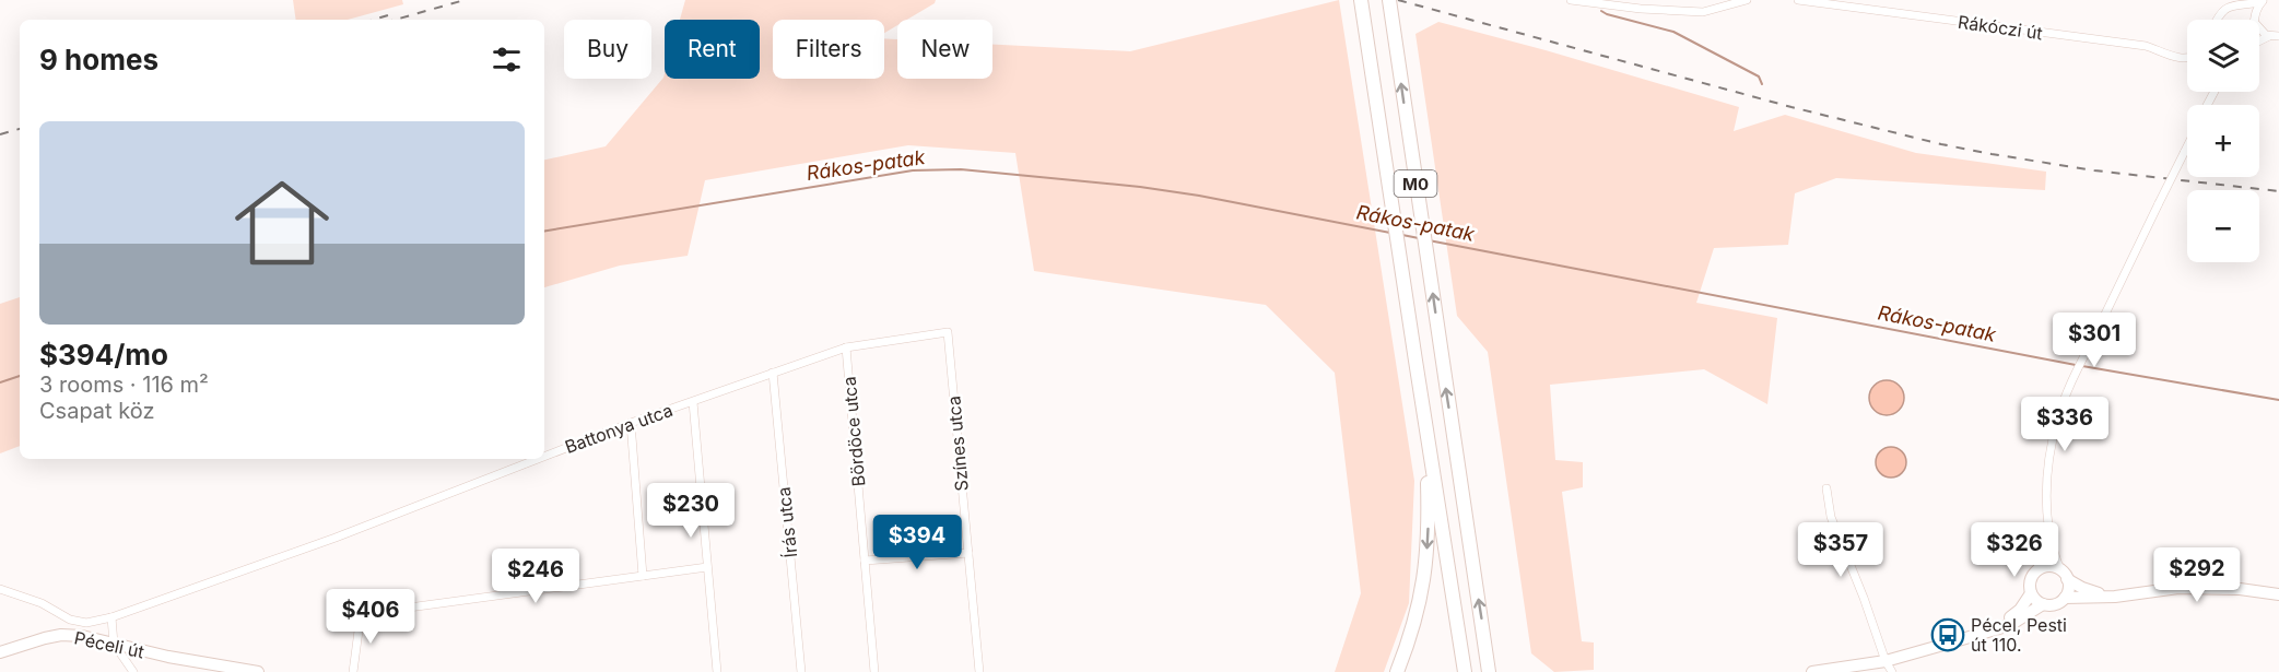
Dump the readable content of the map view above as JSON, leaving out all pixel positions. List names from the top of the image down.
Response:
{
  "streets": {
    "highway": ["M0"],
    "main road": ["Péceli út"],
    "street": [
      "Rákóczi út",
      "Battonya utca",
      "Bördöce utca",
      "Színes utca",
      "Írás utca"
    ]
  },
  "crossings": [
    ["Battonya utca", "Bördöce utca"],
    ["Battonya utca", "Színes utca"],
    ["Battonya utca", "Írás utca"]
  ],
  "water": ["Rákos-patak"],
  "places": {
    "bus stop": ["Pécel, Pesti út 110."]
  },
  "page": {
    "map_buttons": ["+", "−"],
    "chip": [
      "Buy",
      "Rent",
      "Filters",
      "New"
    ],
    "heading": "9 homes",
    "list": [
      {
        "name": "$394/mo",
        "note": "3 rooms · 116 m² · Csapat köz"
      }
    ],
    "price": [
      "$301",
      "$336",
      "$230",
      "$394",
      "$357",
      "$326",
      "$292",
      "$246",
      "$406"
    ]
  }
}
